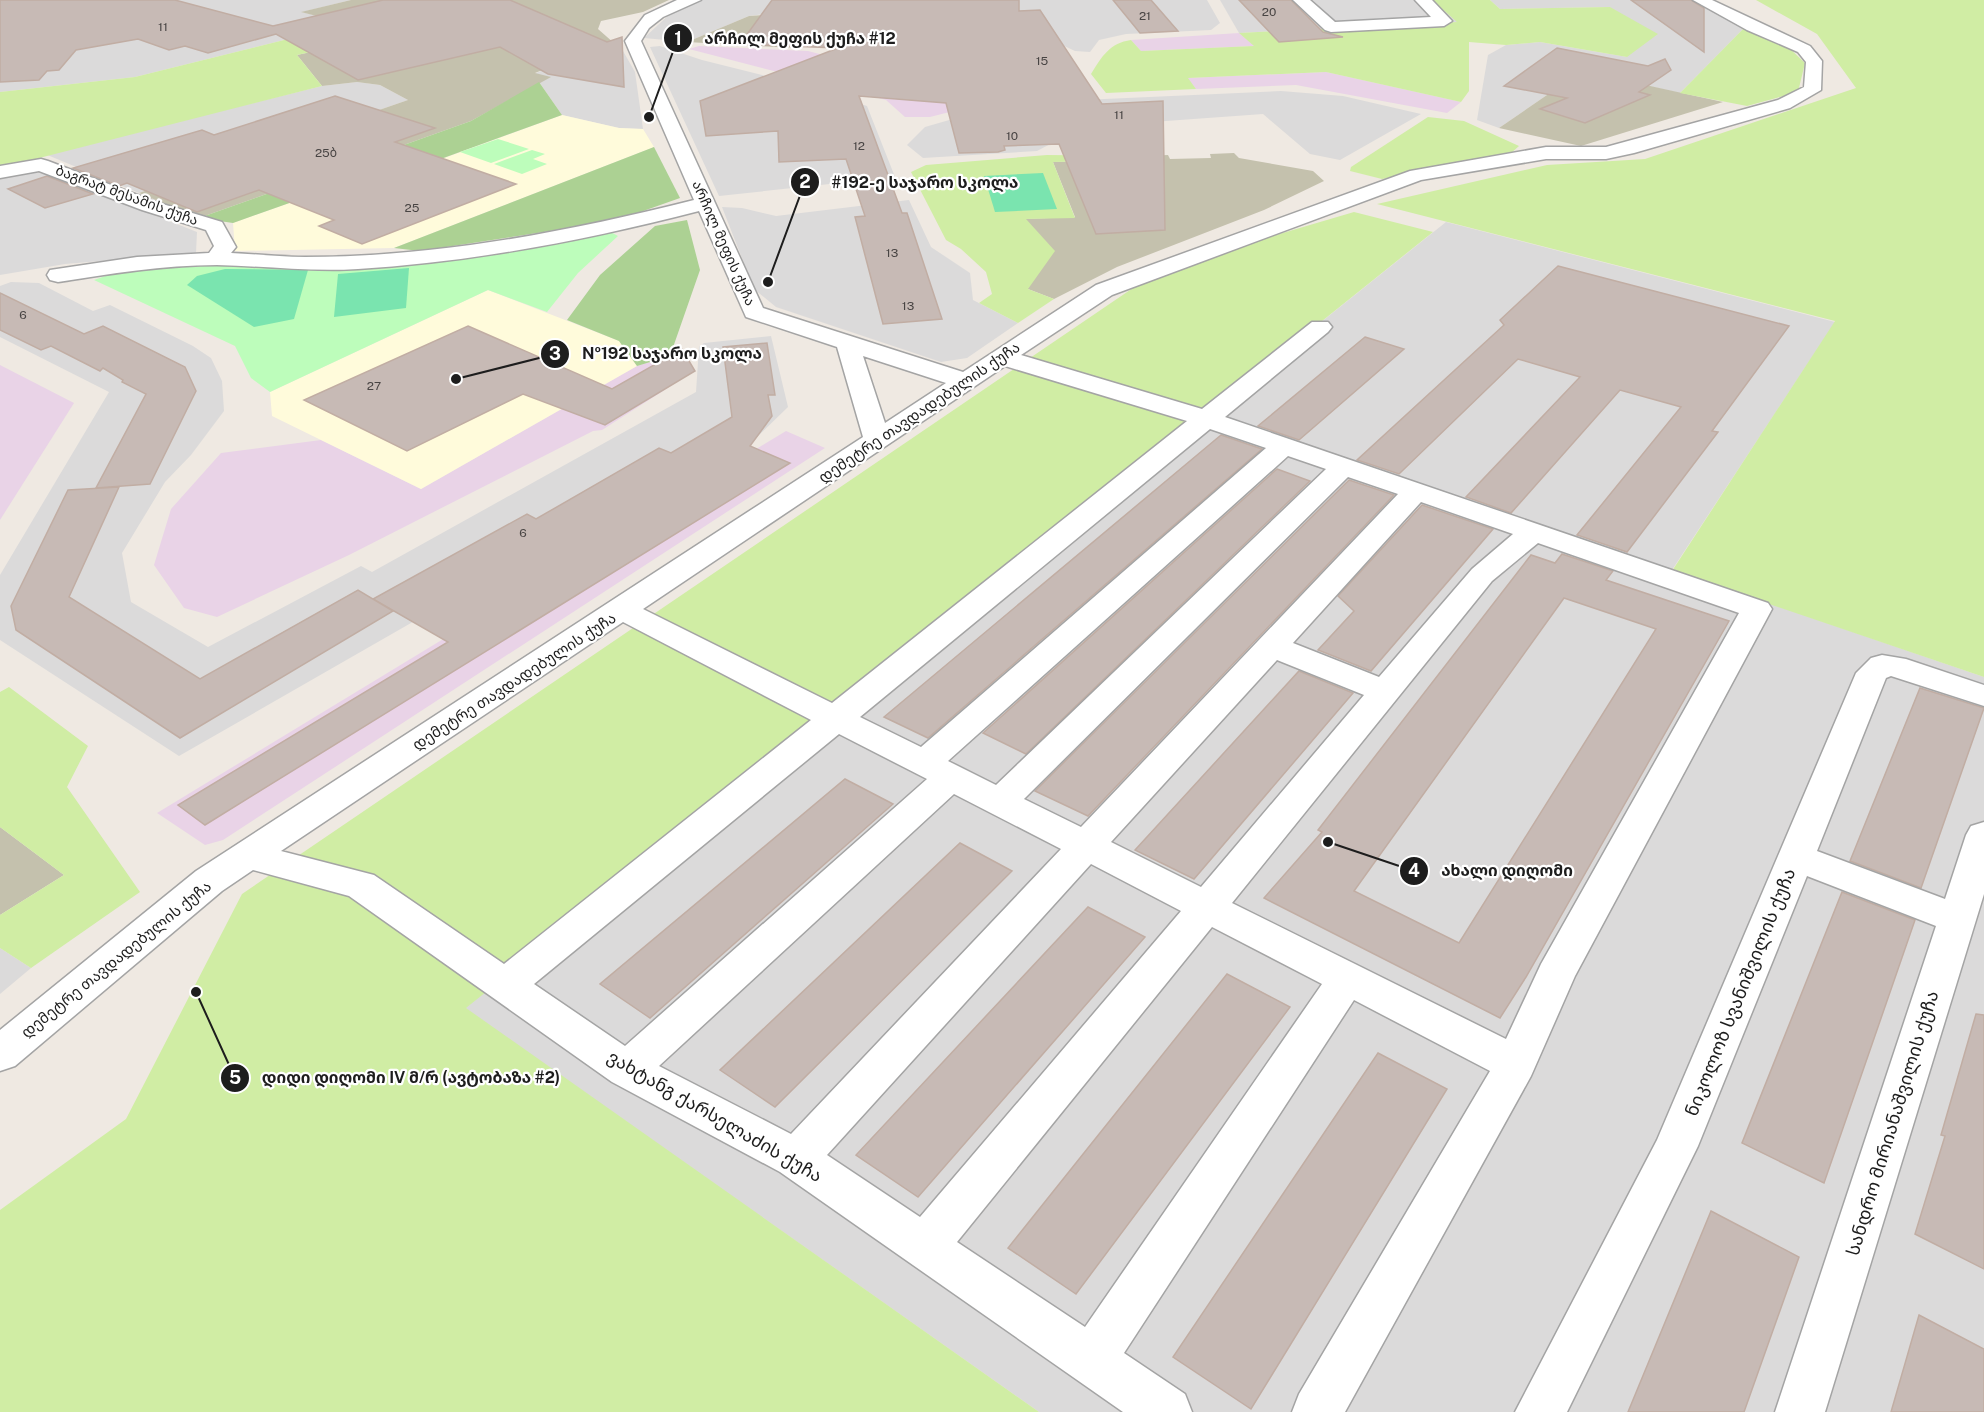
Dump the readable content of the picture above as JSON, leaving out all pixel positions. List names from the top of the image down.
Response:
{
  "streets": {
    "street": [
      "ბაგრატ მესამის ქუჩა",
      "არჩილ მეფის ქუჩა",
      "დემეტრე თავდადებულის ქუჩა",
      "ნიკოლოზ სვანიშვილის ქუჩა",
      "ვახტანგ ქარსელაძის ქუჩა",
      "სანდრო მირიანაშვილის ქუჩა"
    ]
  },
  "crossings": [
    ["არჩილ მეფის ქუჩა", "დემეტრე თავდადებულის ქუჩა"],
    ["დემეტრე თავდადებულის ქუჩა", "ვახტანგ ქარსელაძის ქუჩა"]
  ],
  "places": [
    "არჩილ მეფის ქუჩა #12",
    "#192-ე საჯარო სკოლა",
    "№192 საჯარო სკოლა",
    "ახალი დიღომი",
    "დიდი დიღომი IV მ/რ (ავტობაზა #2)"
  ],
  "house_numbers": [
    "20",
    "21",
    "11",
    "15",
    "11",
    "10",
    "12",
    "25ბ",
    "25",
    "13",
    "13",
    "6",
    "27",
    "6"
  ]
}
